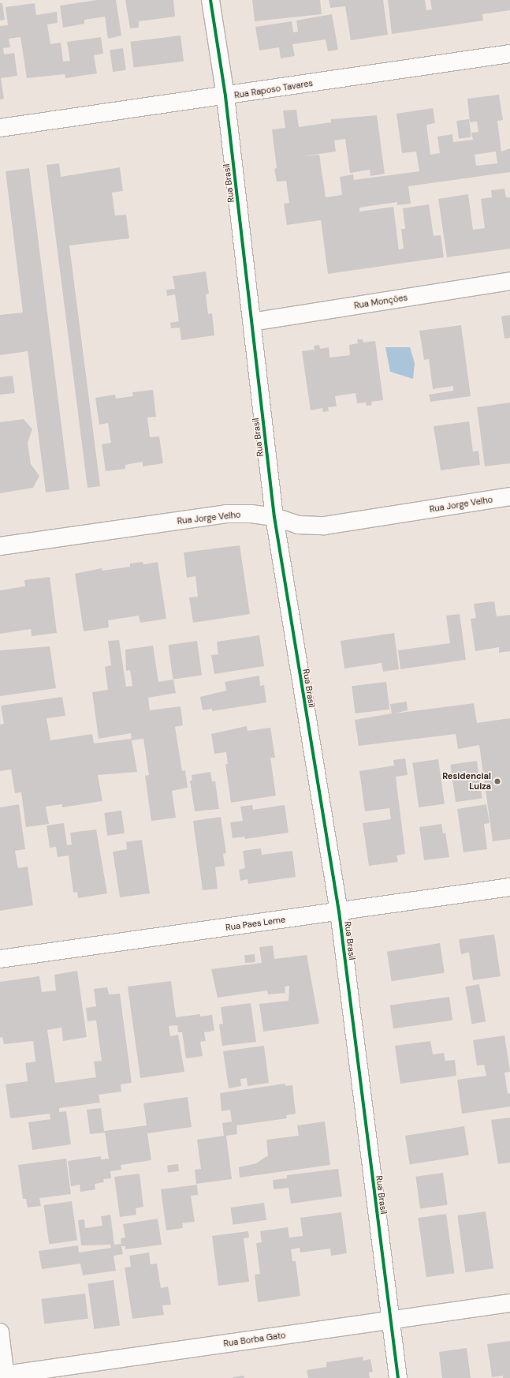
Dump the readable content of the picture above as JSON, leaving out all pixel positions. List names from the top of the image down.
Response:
{
  "streets": {
    "street": [
      "Rua Raposo Tavares",
      "Rua Brasil",
      "Rua Monções",
      "Rua Jorge Velho",
      "Rua Paes Leme",
      "Rua Borba Gato"
    ]
  },
  "crossings": [
    ["Rua Raposo Tavares", "Rua Brasil"],
    ["Rua Brasil", "Rua Monções"],
    ["Rua Brasil", "Rua Jorge Velho"],
    ["Rua Brasil", "Rua Paes Leme"],
    ["Rua Brasil", "Rua Borba Gato"]
  ],
  "places": ["Residencial Luiza"]
}
